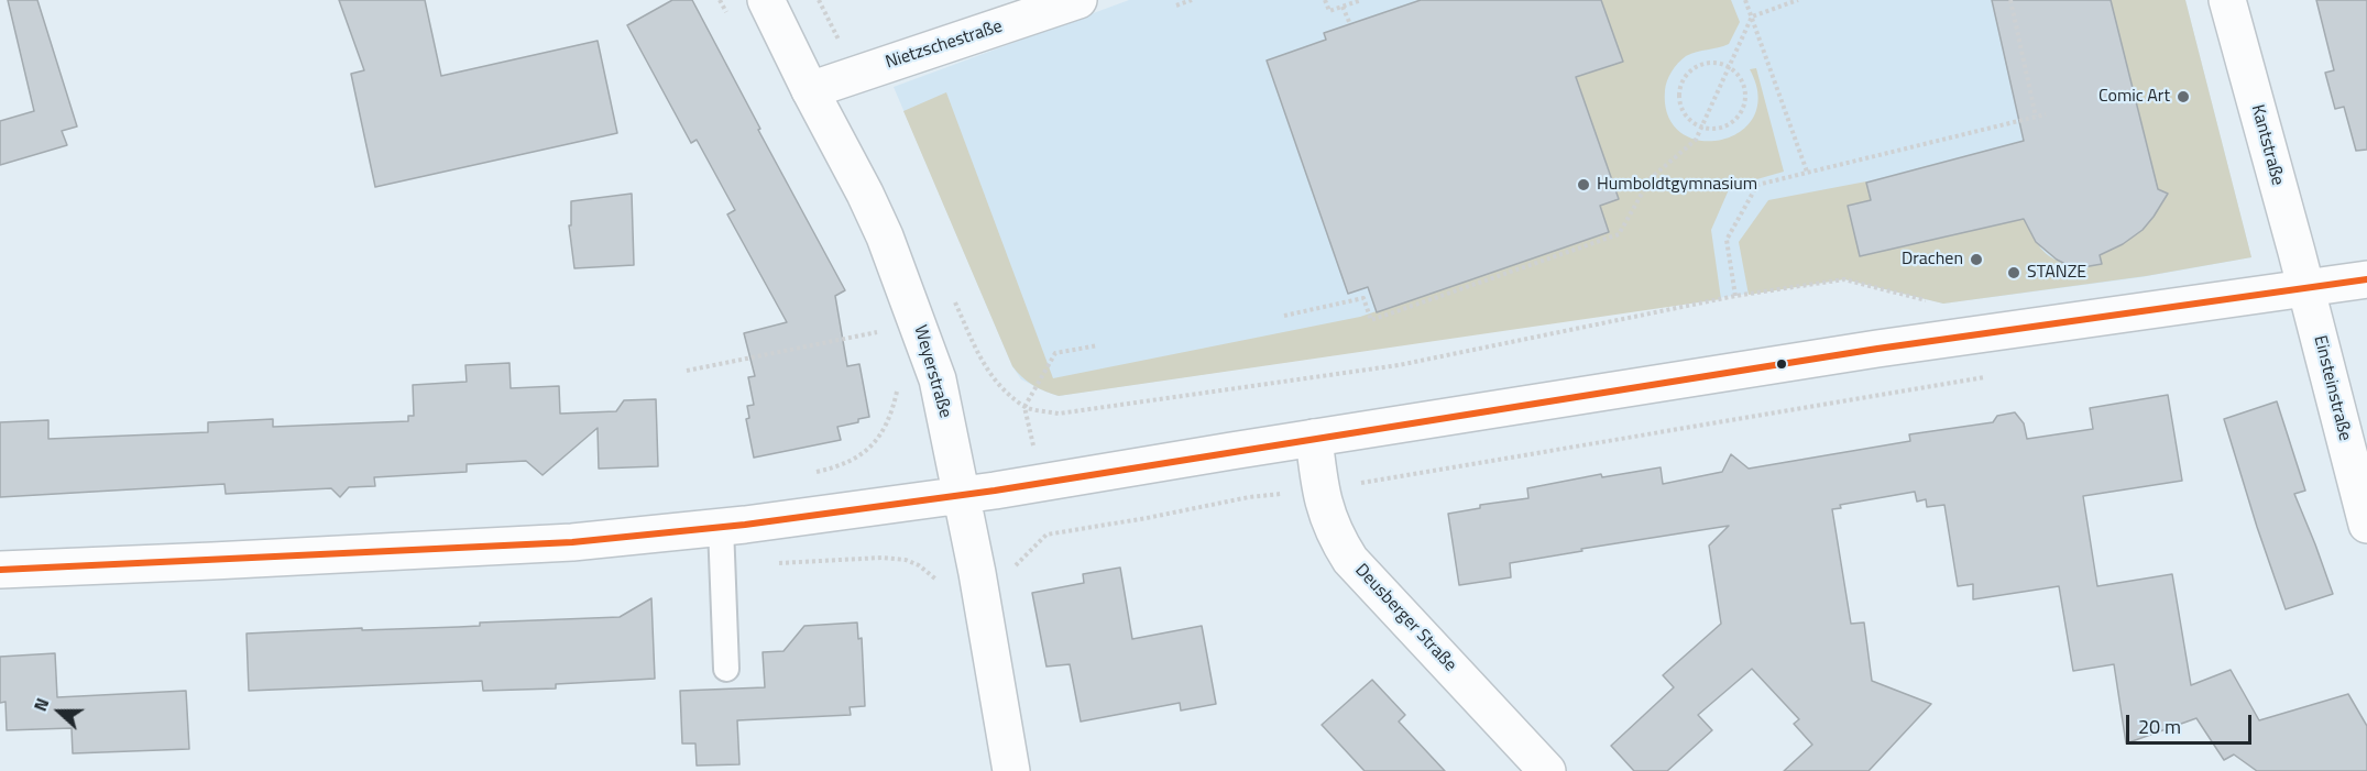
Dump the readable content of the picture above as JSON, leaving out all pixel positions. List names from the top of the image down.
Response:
{
  "streets": {
    "main road": [
      "Nietzschestraße",
      "Kantstraße",
      "Weyerstraße",
      "Einsteinstraße",
      "Deusberger Straße"
    ]
  },
  "crossings": [
    ["Nietzschestraße", "Weyerstraße"],
    ["Kantstraße", "Einsteinstraße"]
  ],
  "places": [
    "Comic Art",
    "Humboldtgymnasium",
    "Drachen",
    "STANZE"
  ],
  "scale_bar": "20 m",
  "north": "left"
}
